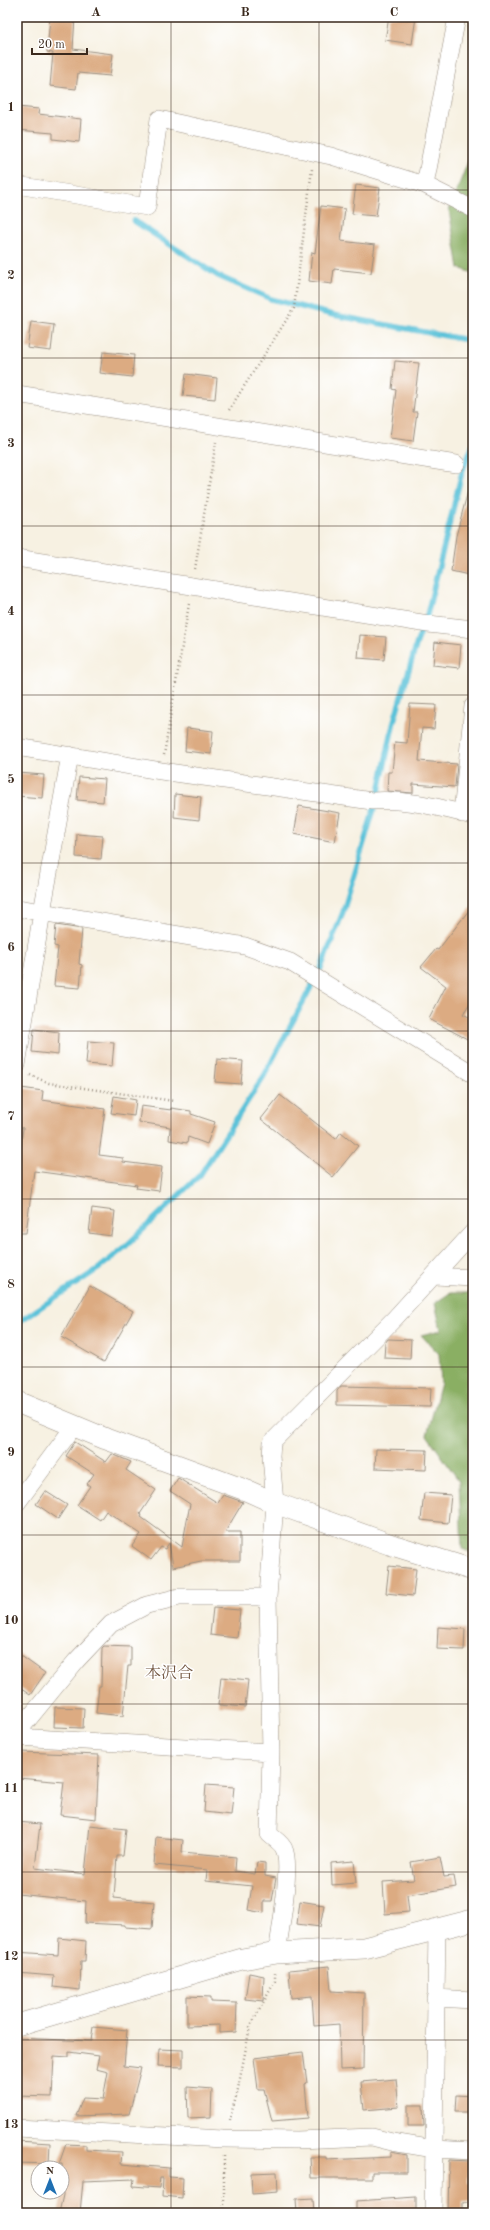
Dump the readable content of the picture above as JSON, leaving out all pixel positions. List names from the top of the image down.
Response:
{
  "districts": ["本沢合"],
  "scale_bar": "20 m",
  "north": "top",
  "grid": {
    "columns": ["A", "B", "C"],
    "rows": [
      "1",
      "2",
      "3",
      "4",
      "5",
      "6",
      "7",
      "8",
      "9",
      "10",
      "11",
      "12",
      "13"
    ]
  }
}
